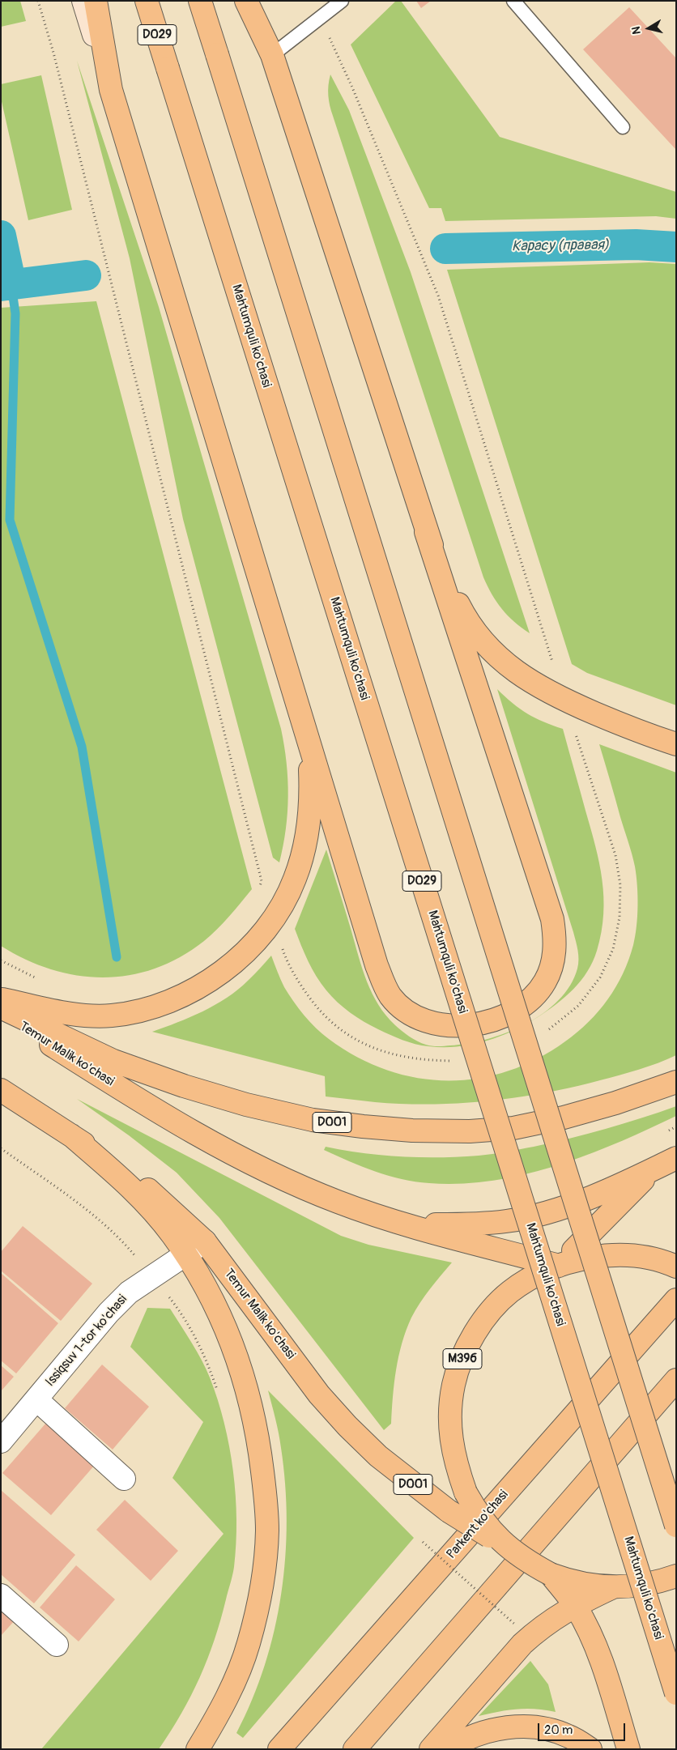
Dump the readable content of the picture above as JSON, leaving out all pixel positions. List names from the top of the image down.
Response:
{
  "streets": {
    "main road": [
      "D029",
      "Mahtumquli ko'chasi",
      "Temur Malik ko'chasi",
      "D001",
      "M39б",
      "Parkent ko'chasi"
    ],
    "street": ["Issiqsuv 1-tor ko'chasi"]
  },
  "crossings": [
    ["Temur Malik ko'chasi", "Issiqsuv 1-tor ko'chasi"],
    ["Temur Malik ko'chasi", "M39б"]
  ],
  "water": ["Карасу (правая)"],
  "scale_bar": "20 m",
  "north": "left"
}
